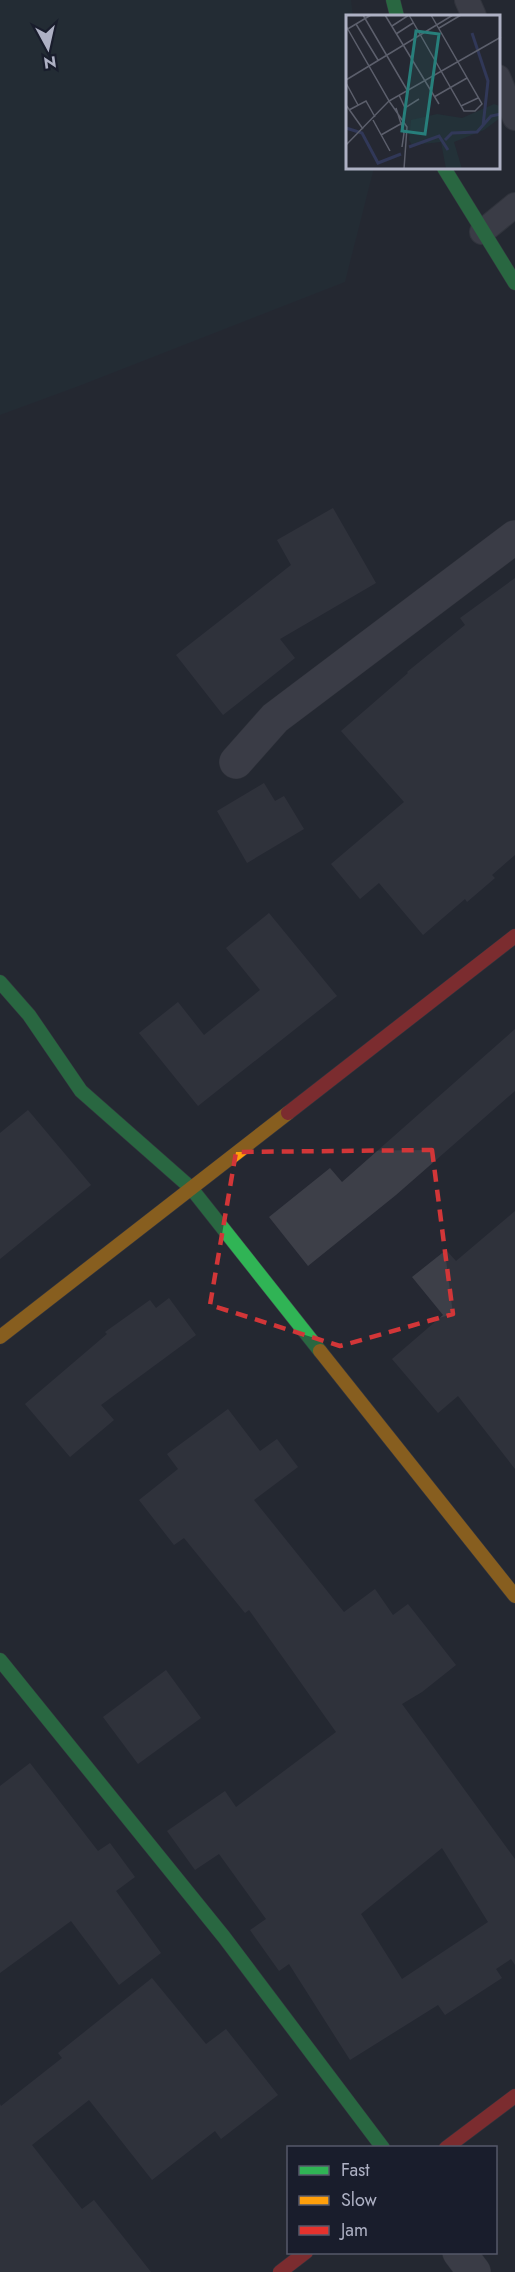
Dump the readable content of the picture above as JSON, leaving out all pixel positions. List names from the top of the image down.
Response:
{
  "legend": ["Fast", "Slow", "Jam"],
  "north": "bottom"
}
